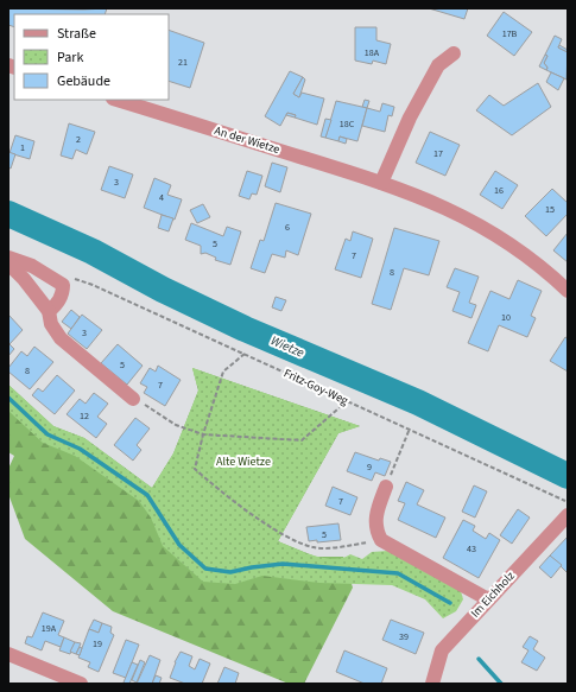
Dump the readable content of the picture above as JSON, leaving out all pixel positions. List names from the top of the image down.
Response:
{
  "streets": {
    "street": ["An der Wietze", "Im Eichholz"],
    "path": ["Fritz-Goy-Weg"]
  },
  "water": ["Wietze"],
  "parks": ["Alte Wietze"],
  "house_numbers": [
    "17B",
    "18A",
    "21",
    "18C",
    "2",
    "1",
    "17",
    "3",
    "16",
    "4",
    "15",
    "6",
    "5",
    "7",
    "8",
    "10",
    "3",
    "5",
    "8",
    "7",
    "12",
    "9",
    "7",
    "5",
    "43",
    "19A",
    "39",
    "19"
  ],
  "legend": ["Straße", "Park", "Gebäude"]
}
